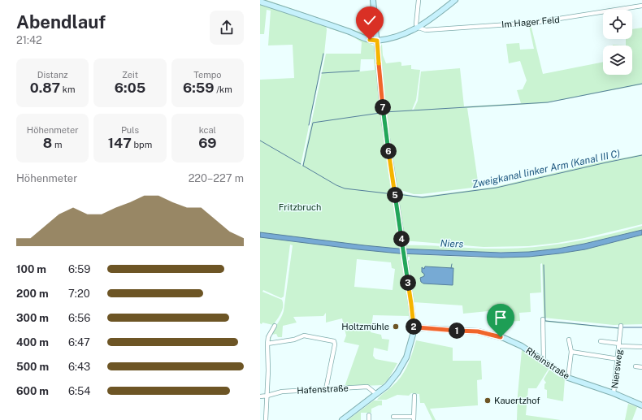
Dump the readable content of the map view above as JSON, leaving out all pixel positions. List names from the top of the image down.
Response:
{
  "streets": {
    "main road": ["Rheinstraße"],
    "street": ["Im Hager Feld", "Niersweg", "Hafenstraße"]
  },
  "crossings": [
    ["Rheinstraße", "Niersweg"]
  ],
  "water": ["Zweigkanal linker Arm (Kanal III C)", "Niers"],
  "parks": ["Fritzbruch"],
  "places": ["Holtzmühle", "Kauertzhof"],
  "page": {
    "heading": ["Abendlauf", "21:42"],
    "stats": [
      ["Distanz", "0.87 km"],
      ["Zeit", "6:05"],
      ["Tempo", "6:59 /km"],
      ["Höhenmeter", "8 m"],
      ["Puls", "147 bpm"],
      ["kcal", "69"]
    ],
    "pins": [
      "7",
      "6",
      "5",
      "4",
      "3",
      "2",
      "1"
    ],
    "chart": ["Höhenmeter", "220–227 m"],
    "list": [
      {
        "name": "100 m",
        "note": "6:59"
      },
      {
        "name": "200 m",
        "note": "7:20"
      },
      {
        "name": "300 m",
        "note": "6:56"
      },
      {
        "name": "400 m",
        "note": "6:47"
      },
      {
        "name": "500 m",
        "note": "6:43"
      },
      {
        "name": "600 m",
        "note": "6:54"
      }
    ]
  }
}
